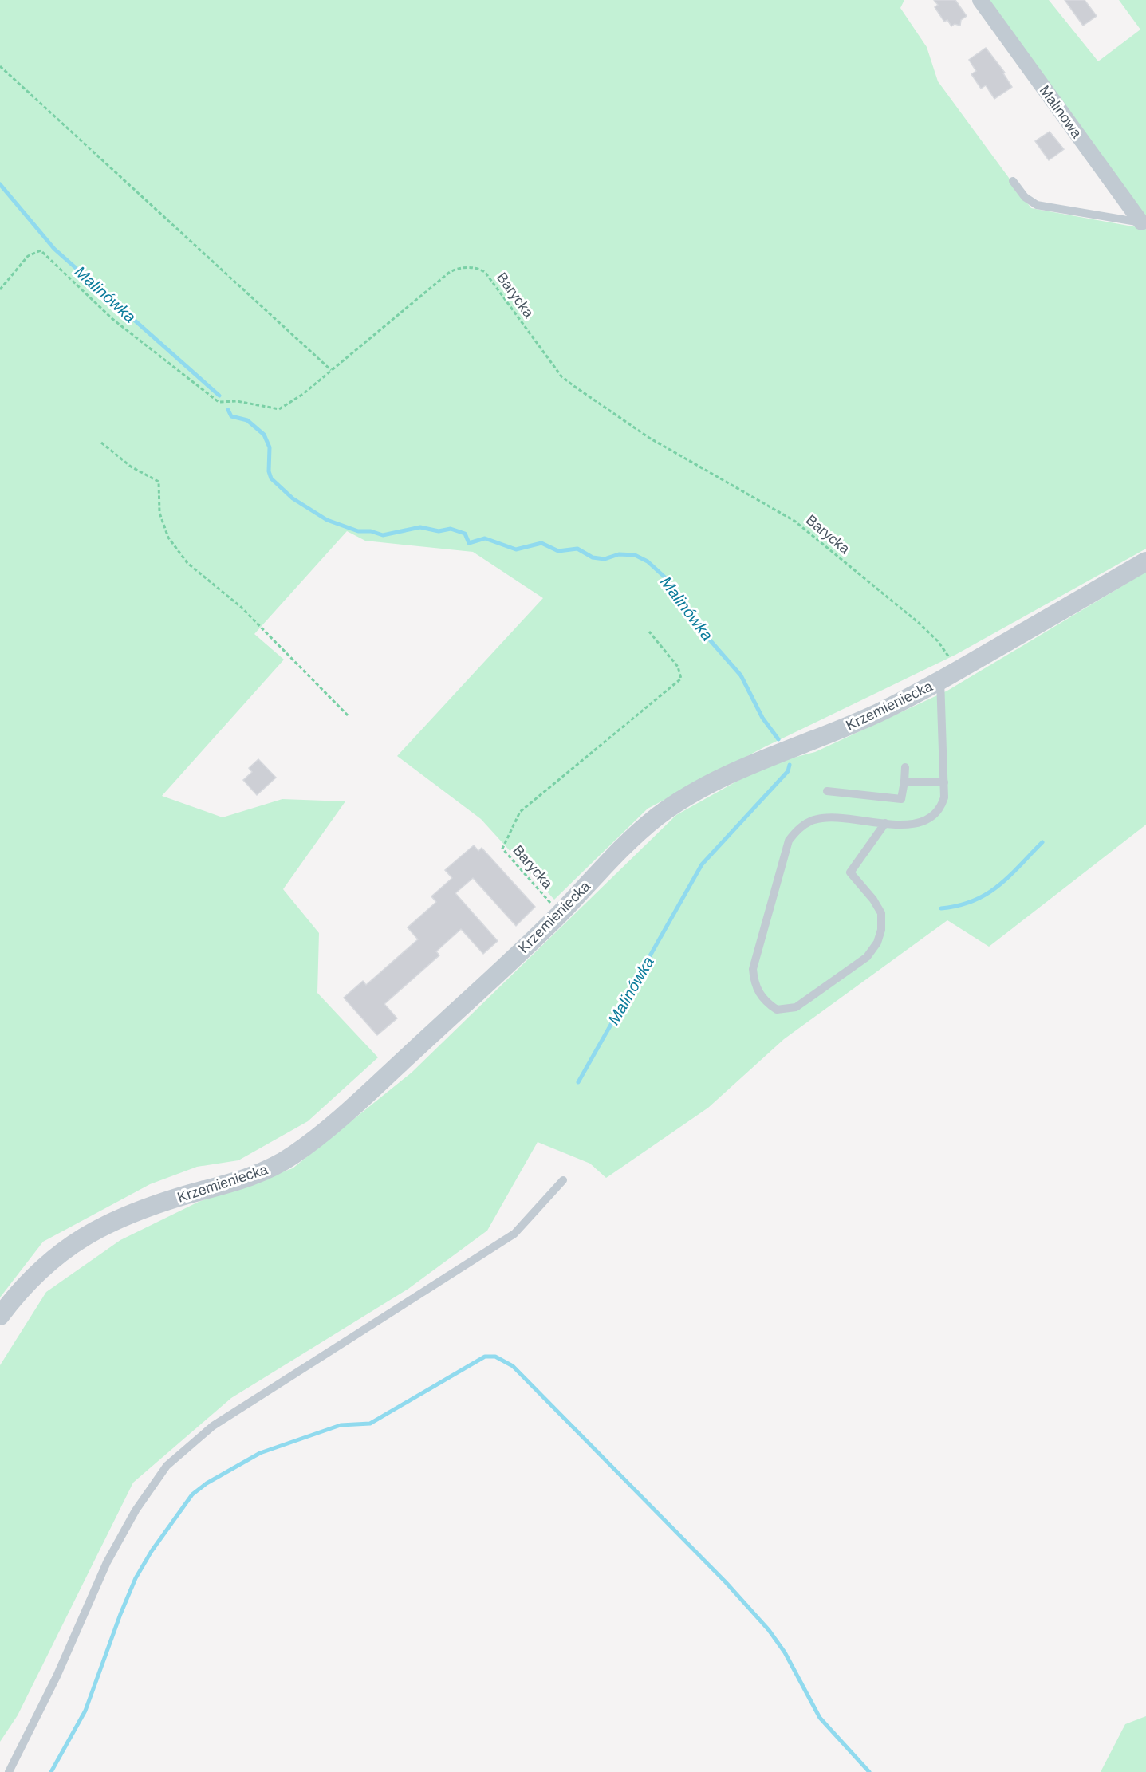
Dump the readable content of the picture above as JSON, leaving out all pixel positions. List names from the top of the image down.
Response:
{
  "streets": {
    "street": ["Malinowa", "Krzemieniecka"],
    "path": ["Barycka"]
  },
  "crossings": [
    ["Barycka", "Krzemieniecka"]
  ],
  "water": ["Malinówka"]
}
